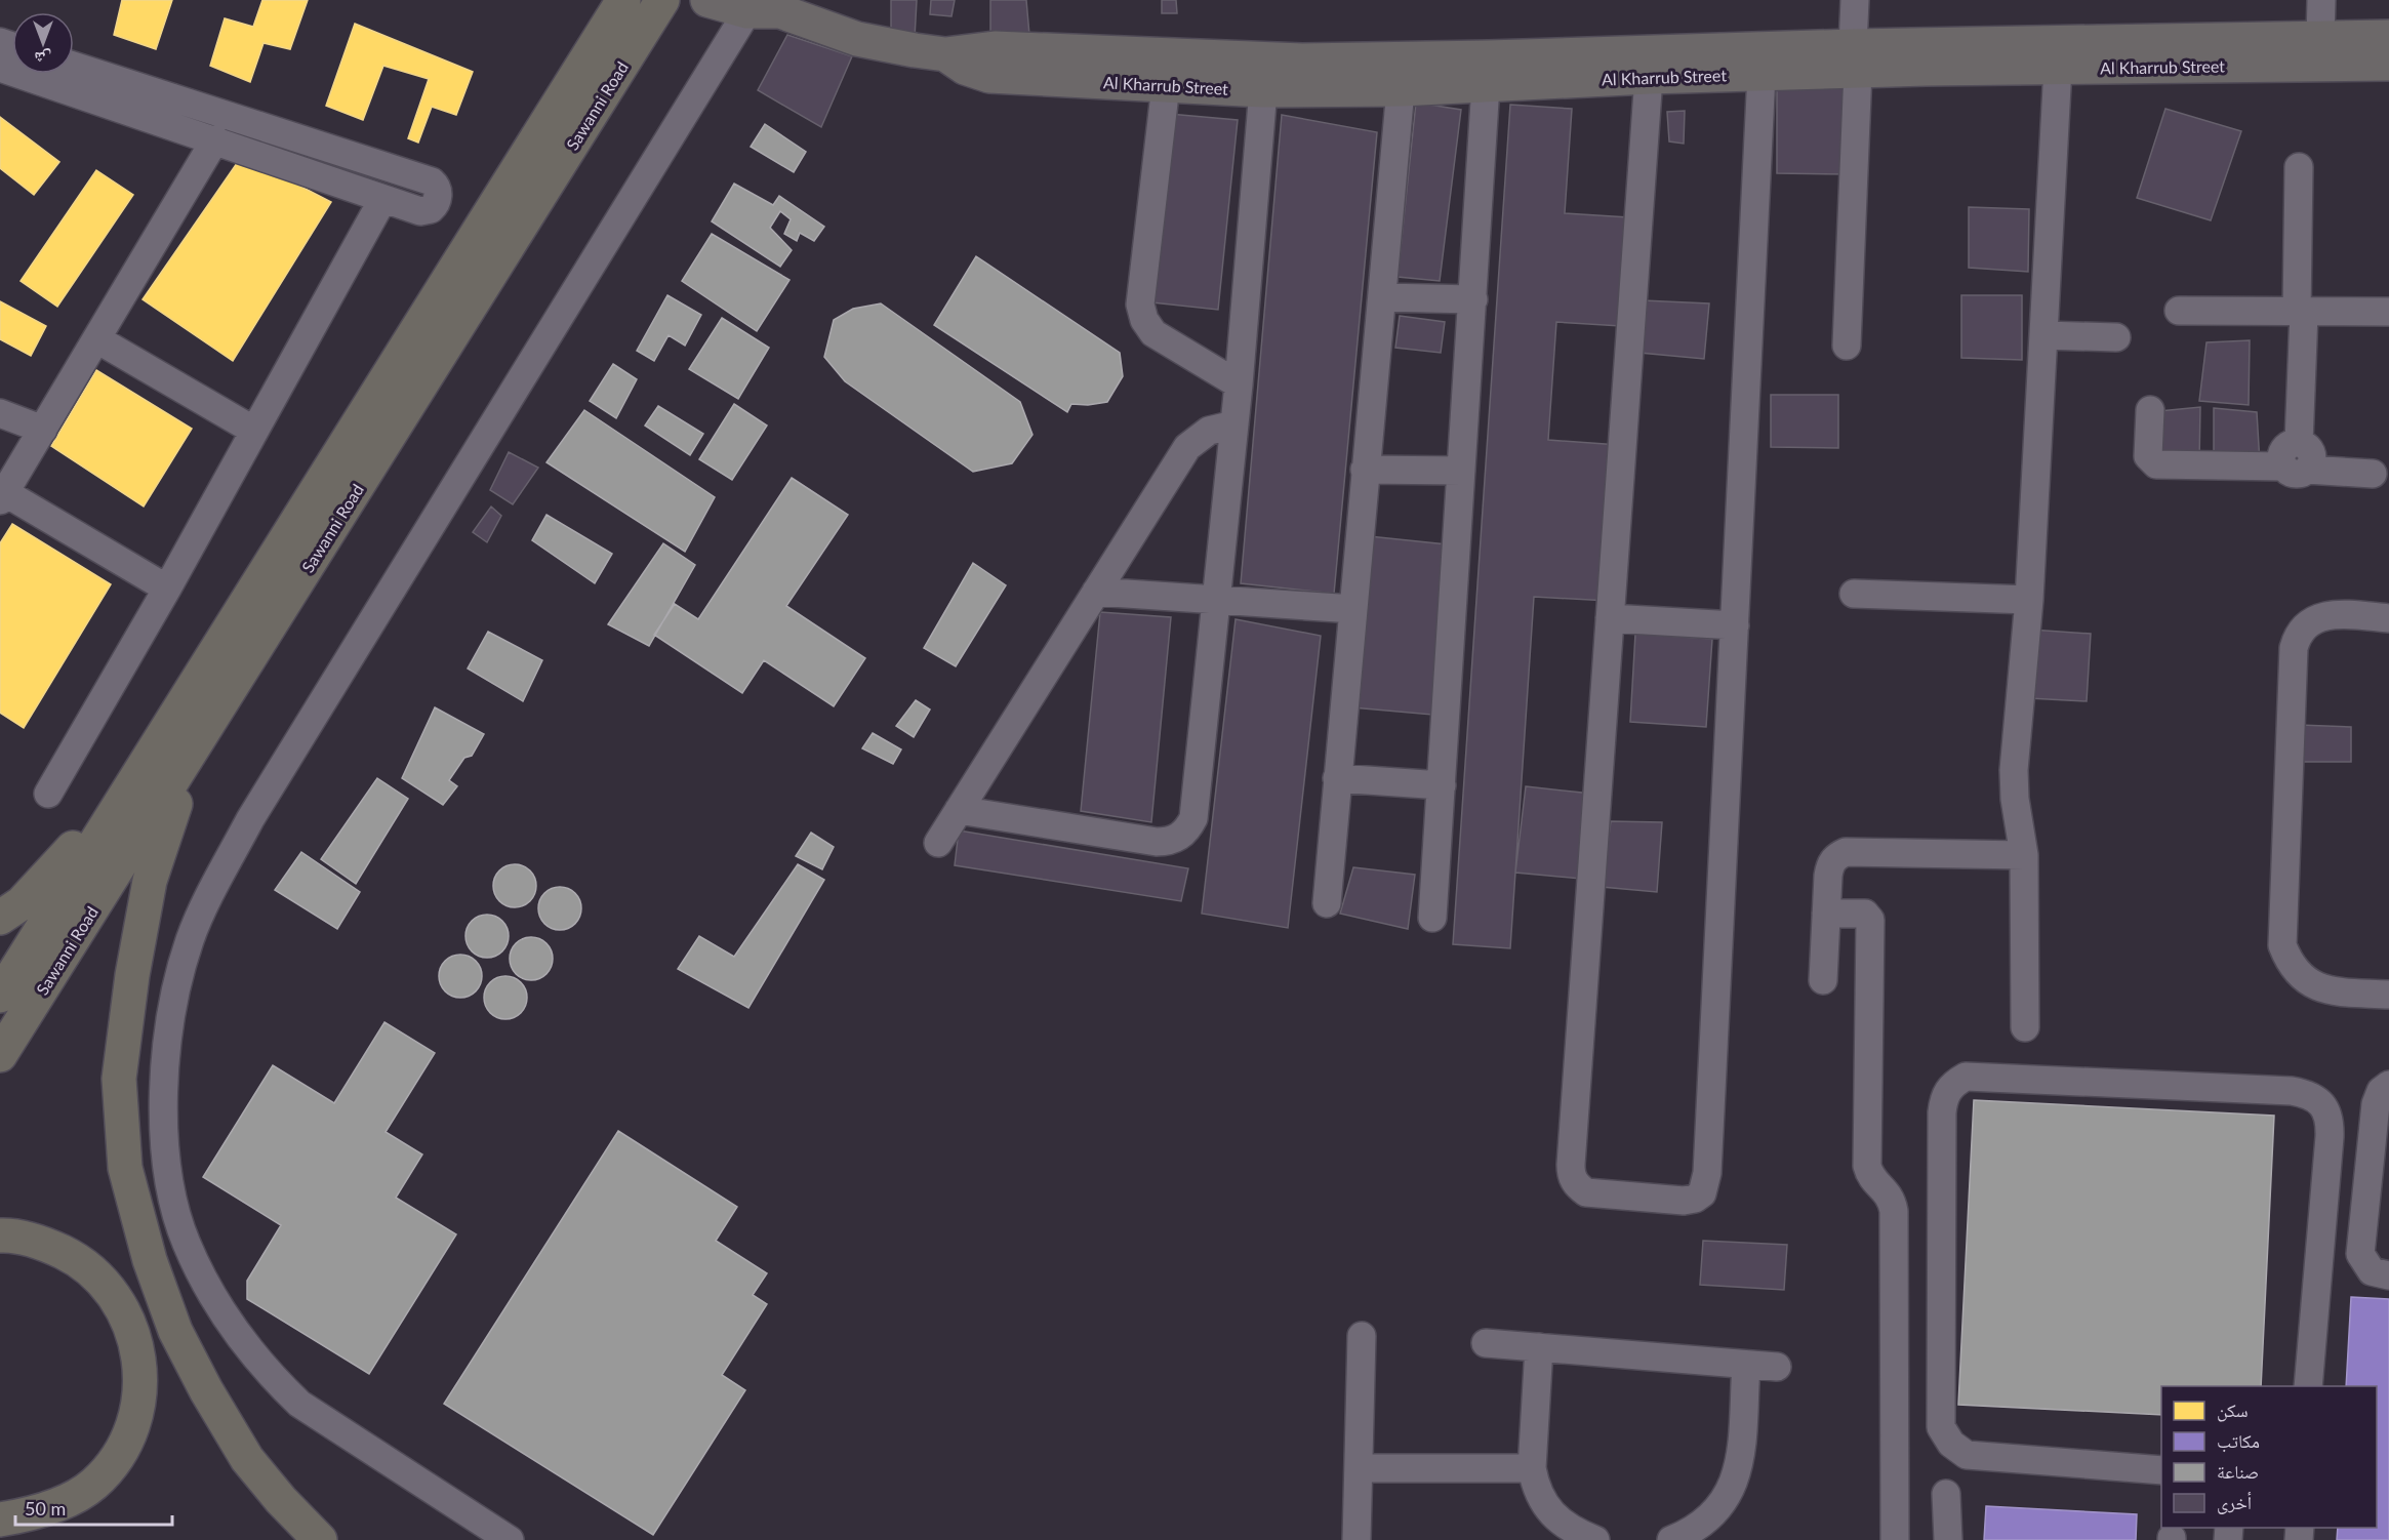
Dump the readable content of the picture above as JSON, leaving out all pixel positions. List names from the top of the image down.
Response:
{
  "streets": {
    "highway": ["Sawanni Road"],
    "main road": ["Al Kharrub Street"]
  },
  "legend": [
    "سكن",
    "مكاتب",
    "صناعة",
    "أخرى"
  ],
  "scale_bar": "50 m",
  "north": "bottom"
}
